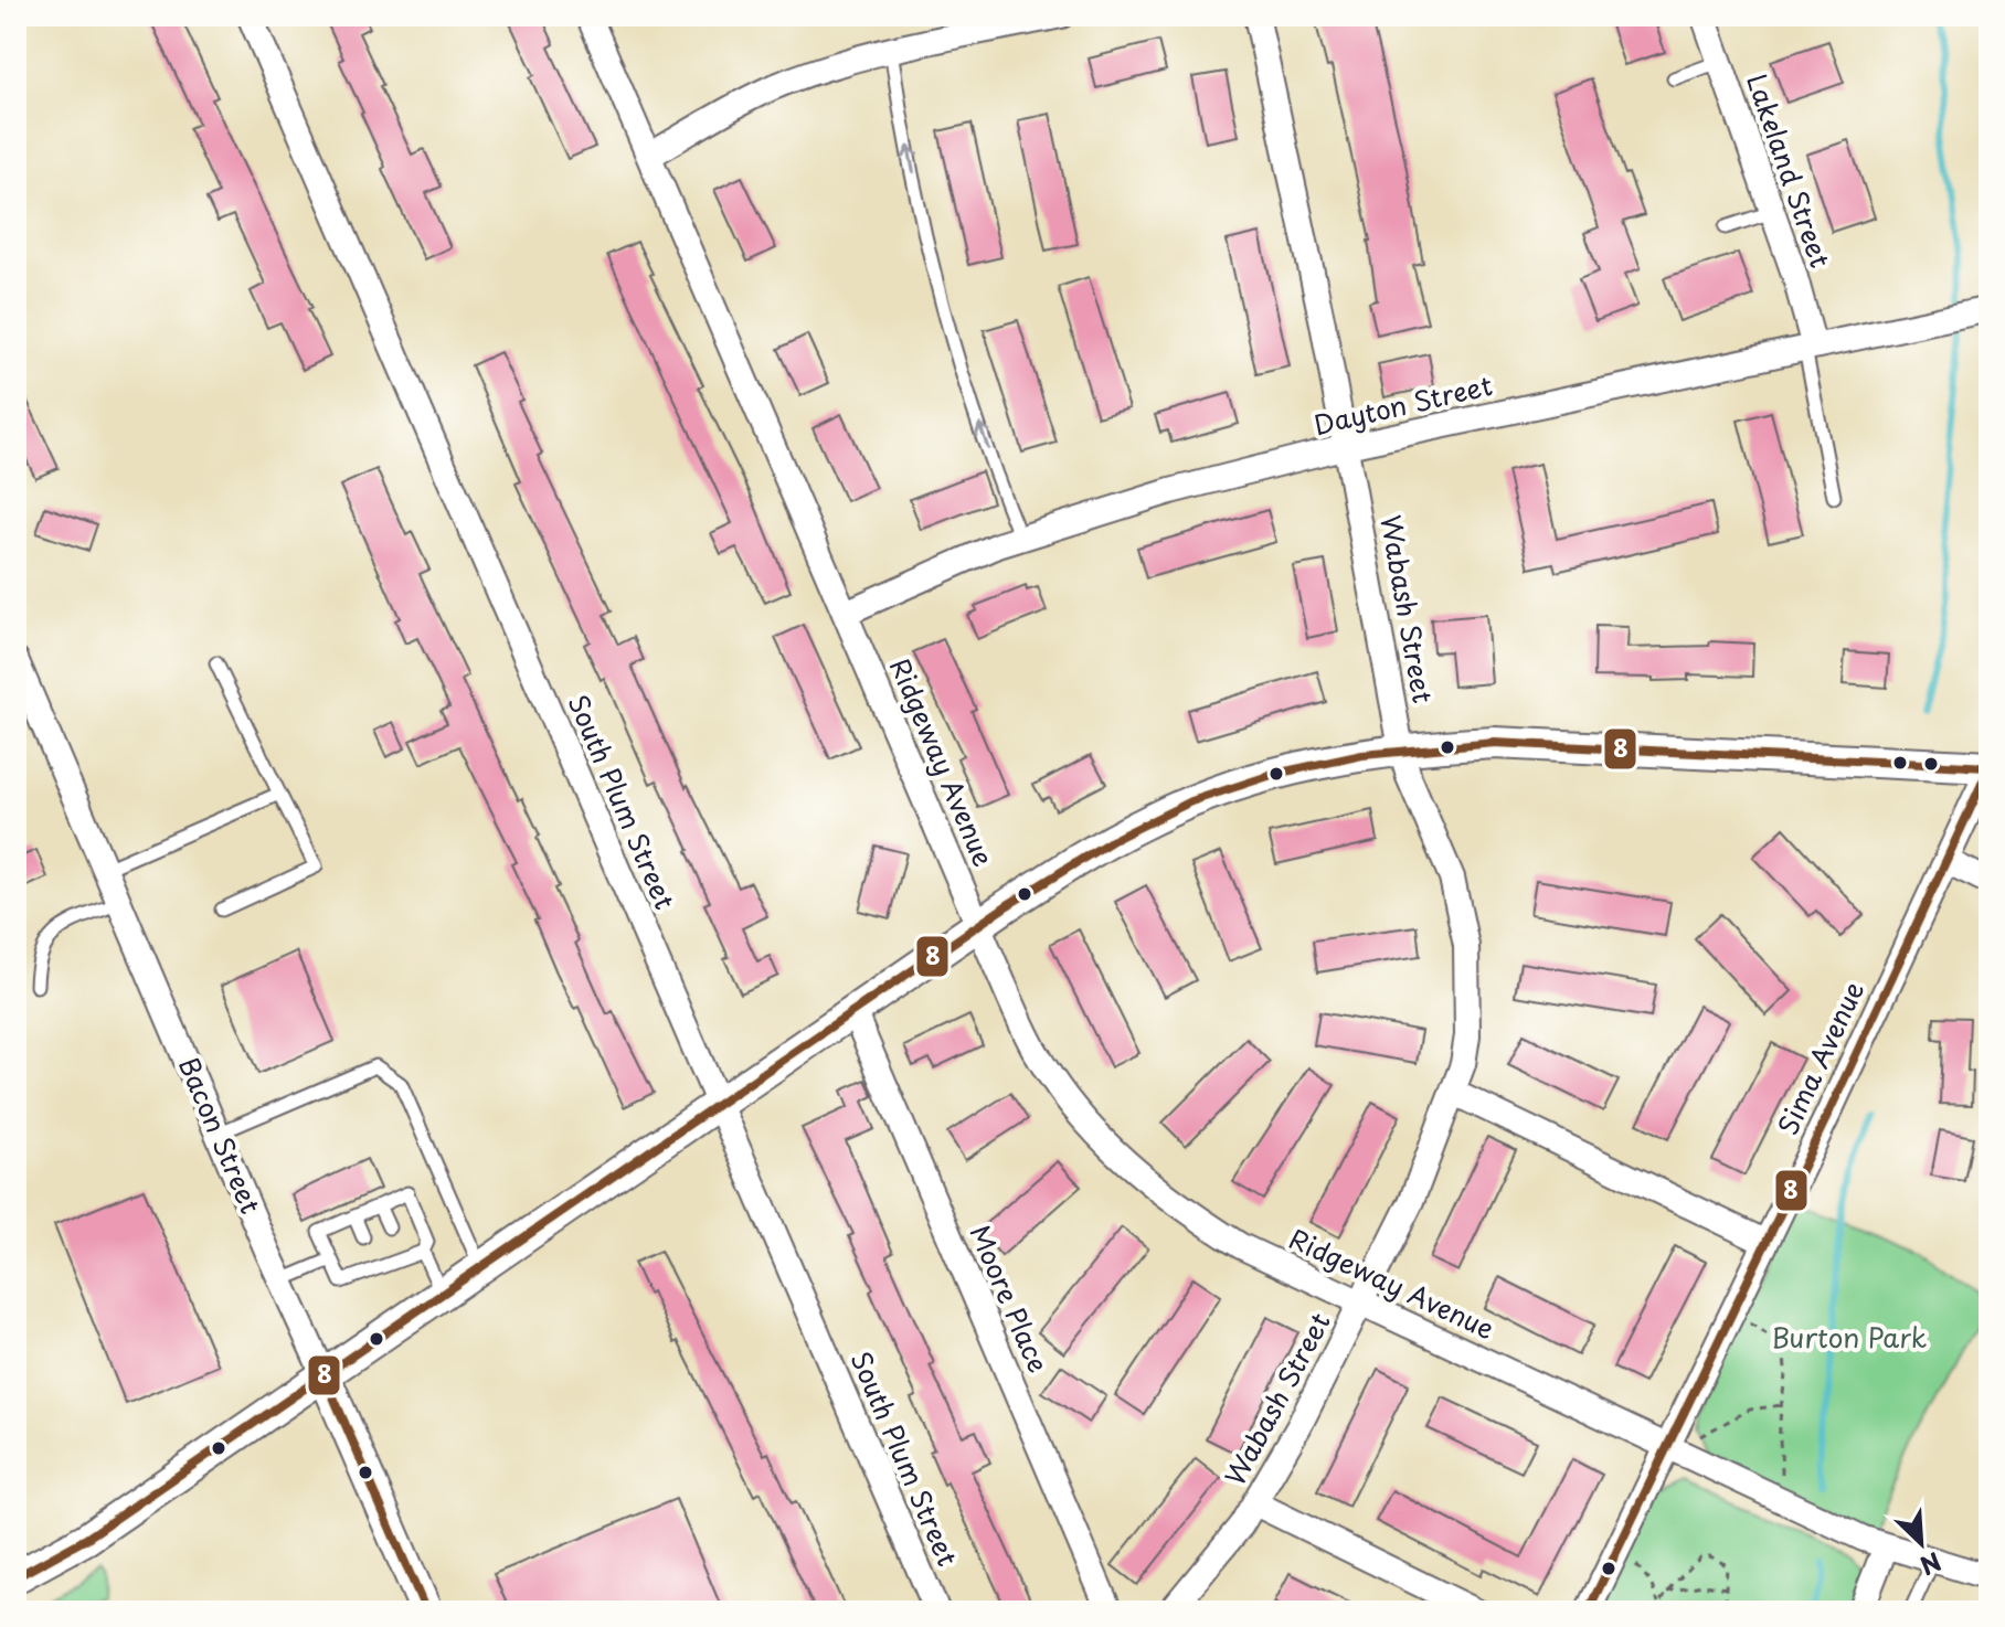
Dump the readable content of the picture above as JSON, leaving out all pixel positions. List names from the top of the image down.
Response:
{
  "streets": {
    "street": [
      "Lakeland Street",
      "Dayton Street",
      "Wabash Street",
      "Ridgeway Avenue",
      "South Plum Street",
      "Sima Avenue",
      "Bacon Street",
      "Moore Place"
    ]
  },
  "crossings": [
    ["Lakeland Street", "Dayton Street"],
    ["Dayton Street", "Wabash Street"],
    ["Dayton Street", "Ridgeway Avenue"],
    ["Wabash Street", "Ridgeway Avenue"],
    ["Ridgeway Avenue", "Sima Avenue"]
  ],
  "parks": ["Burton Park"],
  "lines": ["transit line 8"],
  "north": "bottom right"
}
